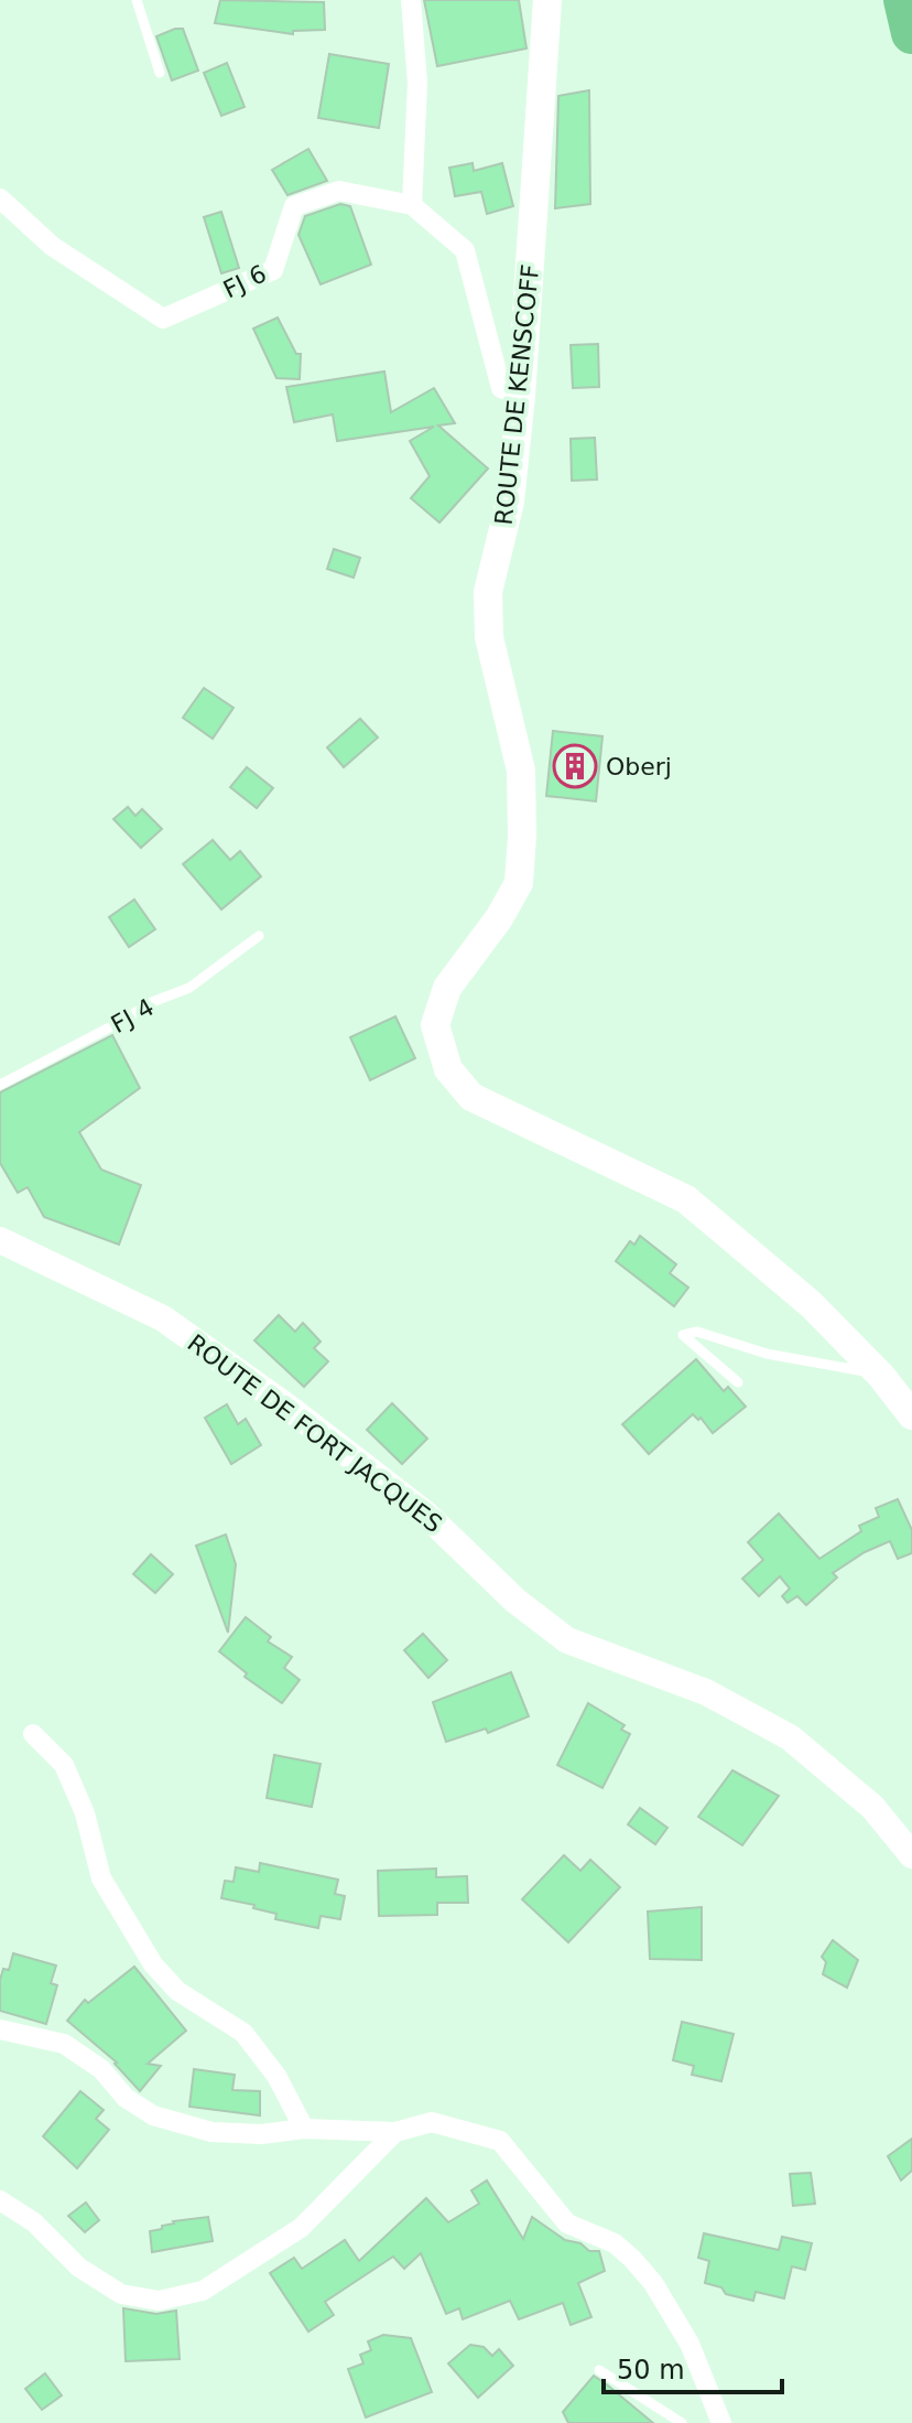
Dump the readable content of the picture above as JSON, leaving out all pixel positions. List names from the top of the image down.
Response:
{
  "streets": {
    "main road": ["ROUTE DE KENSCOFF"],
    "street": ["FJ 6", "ROUTE DE FORT JACQUES"],
    "lane": ["FJ 4"]
  },
  "crossings": [
    ["FJ 6", "ROUTE DE KENSCOFF"]
  ],
  "places": {
    "building": ["Oberj"]
  },
  "scale_bar": "50 m"
}
